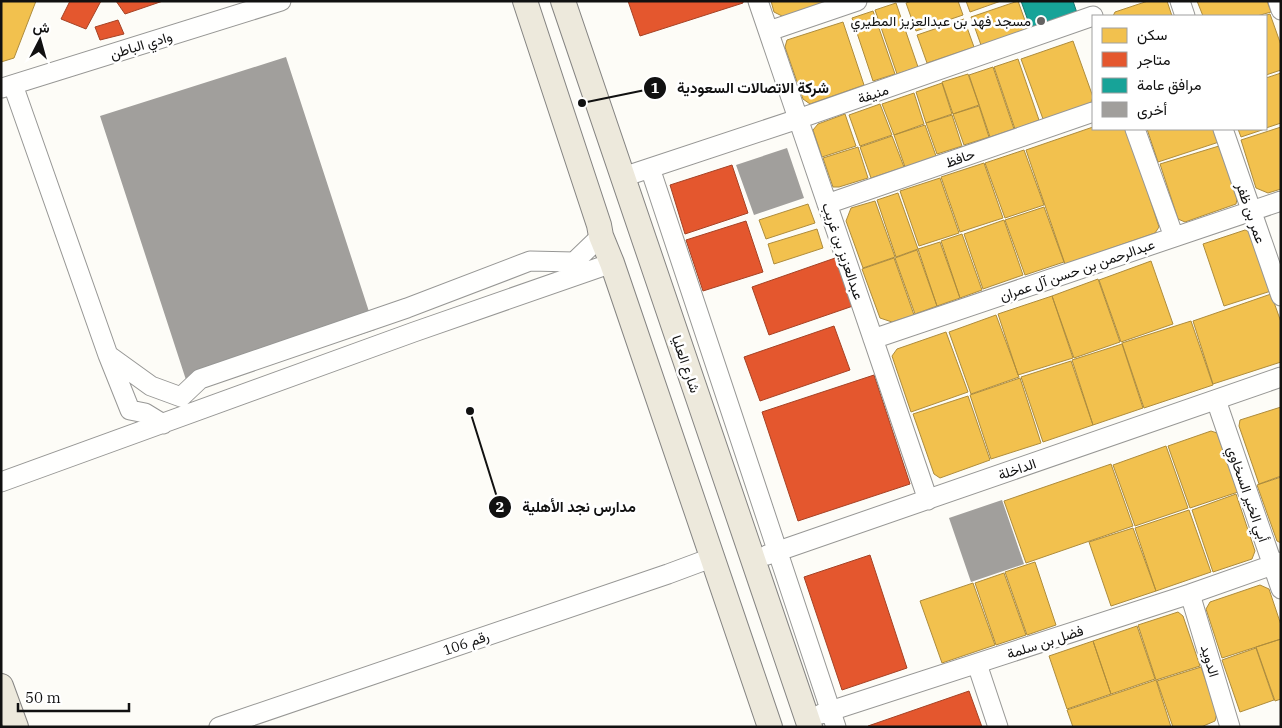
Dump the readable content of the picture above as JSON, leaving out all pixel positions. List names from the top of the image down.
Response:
{
  "streets": {
    "main road": ["شارع العليا"],
    "street": [
      "وادي الباطن",
      "منيفة",
      "حافظ",
      "عمر بن ظفر",
      "عبدالعزيز بن غريب",
      "عبدالرحمن بن حسن آل عمران",
      "الداخلة",
      "أبي الخير السخاوي",
      "فضل بن سلمة",
      "رقم 106",
      "الدويد"
    ]
  },
  "crossings": [
    ["منيفة", "عبدالعزيز بن غريب"],
    ["منيفة", "شارع العليا"],
    ["حافظ", "عبدالعزيز بن غريب"],
    ["عمر بن ظفر", "عبدالرحمن بن حسن آل عمران"],
    ["عبدالعزيز بن غريب", "عبدالرحمن بن حسن آل عمران"],
    ["عبدالعزيز بن غريب", "الداخلة"],
    ["شارع العليا", "الداخلة"],
    ["شارع العليا", "فضل بن سلمة"],
    ["الداخلة", "أبي الخير السخاوي"],
    ["أبي الخير السخاوي", "فضل بن سلمة"],
    ["فضل بن سلمة", "الدويد"]
  ],
  "places": ["مسجد فهد بن عبدالعزيز المطيري", "شركة الاتصالات السعودية", "مدارس نجد الأهلية"],
  "legend": [
    "سكن",
    "متاجر",
    "مرافق عامة",
    "أخرى"
  ],
  "scale_bar": "50 m",
  "north": "top"
}
